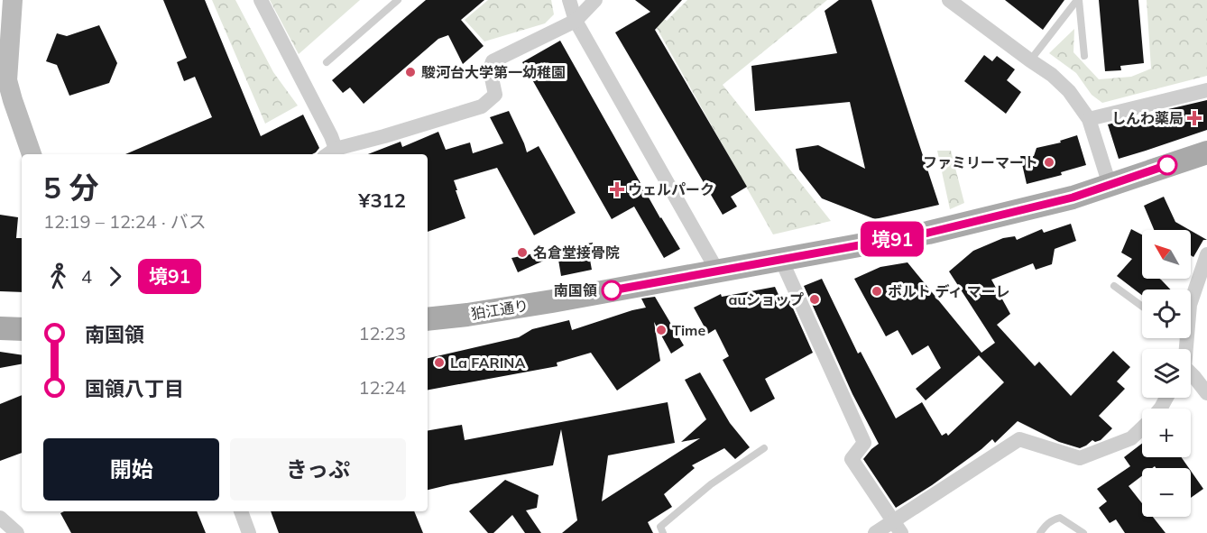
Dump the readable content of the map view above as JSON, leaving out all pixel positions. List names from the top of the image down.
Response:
{
  "streets": {
    "main road": ["狛江通り"]
  },
  "places": {
    "other": [
      "駿河台大学第一幼稚園",
      "ファミリーマート",
      "名倉堂接骨院",
      "南国領",
      "ボルト ディ マーレ",
      "auショップ",
      "Time",
      "La FARINA"
    ],
    "health": ["しんわ薬局", "ウェルパーク"]
  },
  "lines": ["bus line 境91"],
  "north": "top left",
  "page": {
    "on_map": "境91",
    "heading": ["5 分", "12:19 – 12:24 · バス", "¥312"],
    "map_buttons": ["+", "−"],
    "legs": ["4", "境91"],
    "list": [
      {
        "name": "南国領",
        "value": "12:23"
      },
      {
        "name": "国領八丁目",
        "value": "12:24"
      }
    ],
    "buttons": ["開始", "きっぷ"]
  }
}
